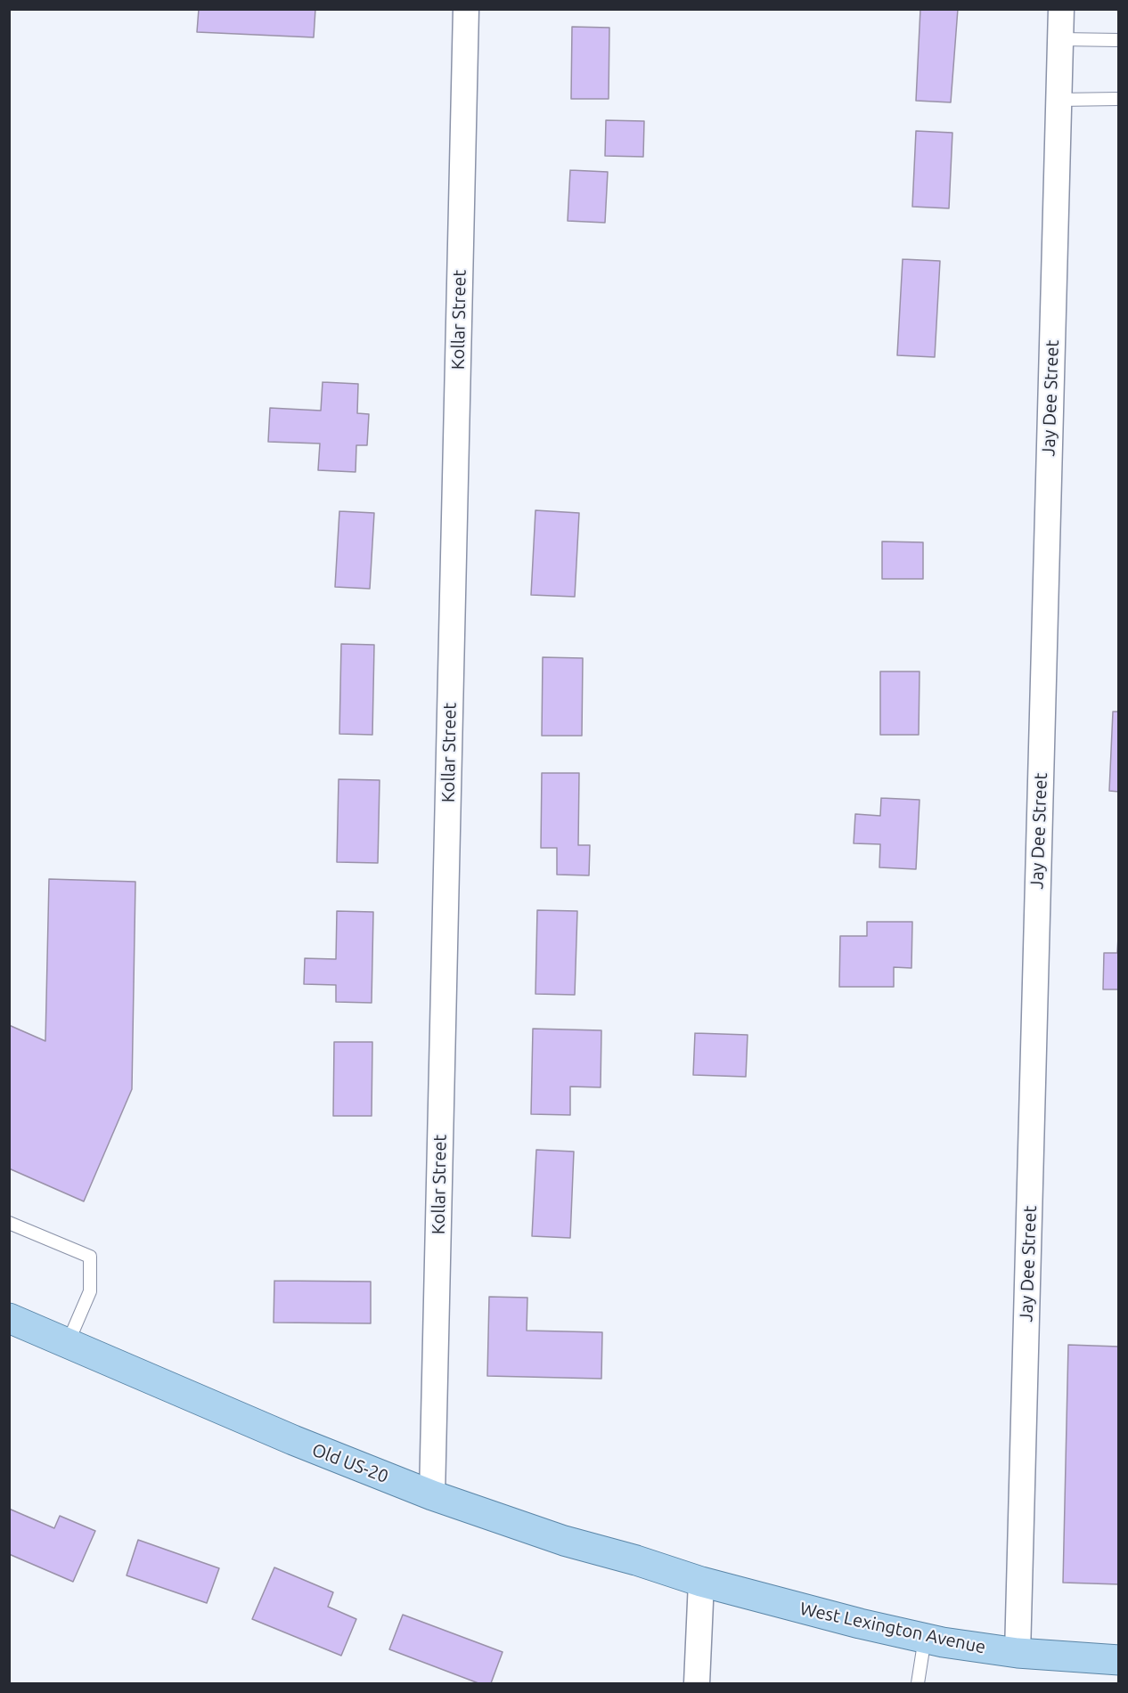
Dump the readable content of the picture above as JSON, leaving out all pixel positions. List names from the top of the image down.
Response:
{
  "streets": {
    "main road": ["Old US-20", "West Lexington Avenue"],
    "street": ["Kollar Street", "Jay Dee Street"]
  },
  "crossings": [
    ["Kollar Street", "Old US-20"],
    ["Jay Dee Street", "West Lexington Avenue"],
    ["Old US-20", "West Lexington Avenue"]
  ]
}
